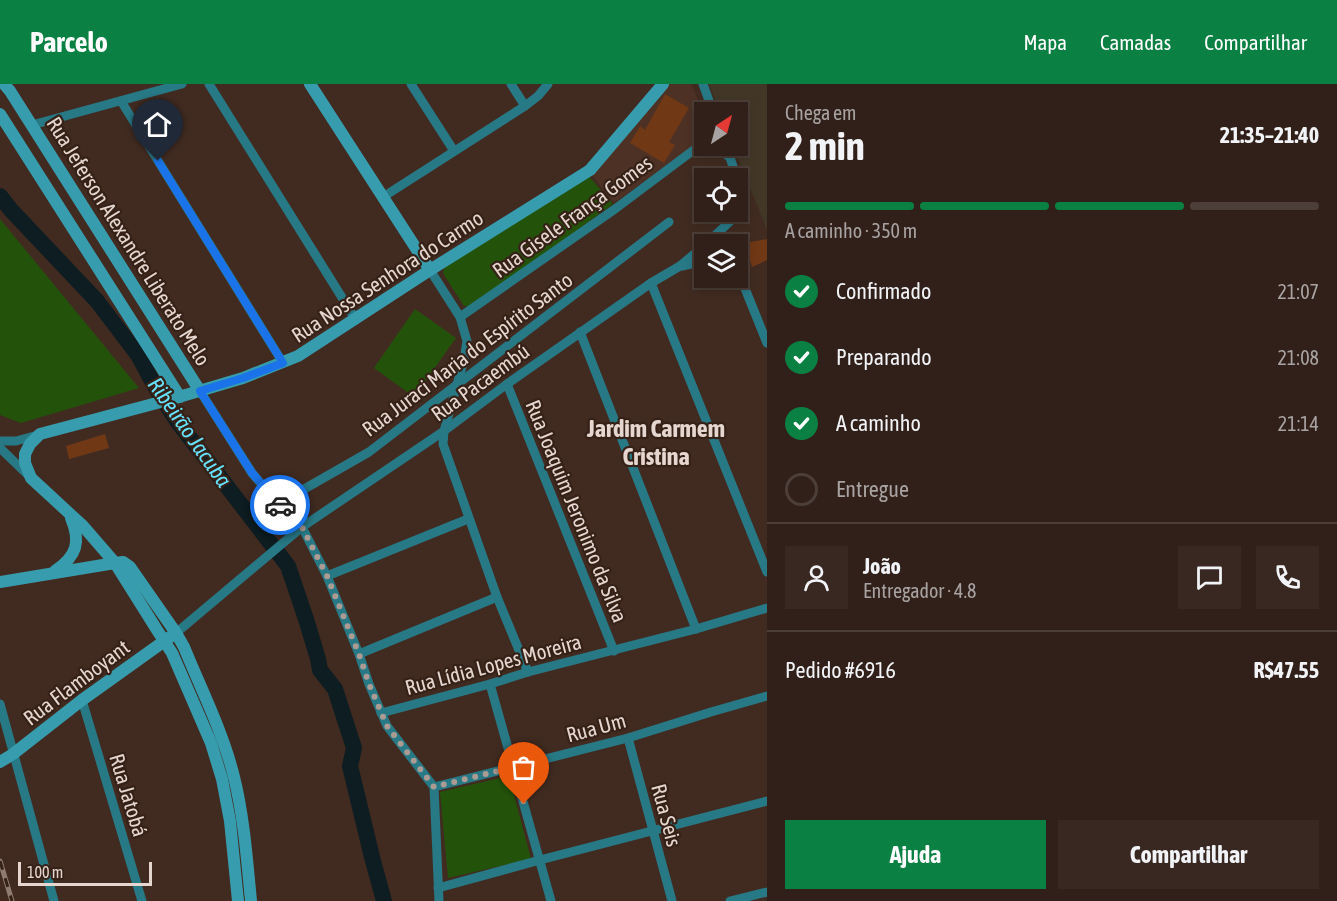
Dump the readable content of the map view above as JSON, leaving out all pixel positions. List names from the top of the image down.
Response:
{
  "streets": {
    "main road": ["Rua Jeferson Alexandre Liberato Melo", "Rua Nossa Senhora do Carmo", "Rua Flamboyant"],
    "street": [
      "Rua Gisele França Gomes",
      "Rua Juraci Maria do Espírito Santo",
      "Rua Pacaembú",
      "Rua Joaquim Jeronimo da Silva",
      "Rua Lídia Lopes Moreira",
      "Rua Um",
      "Rua Jatobá",
      "Rua Seis"
    ]
  },
  "crossings": [
    ["Rua Jeferson Alexandre Liberato Melo", "Rua Nossa Senhora do Carmo"],
    ["Rua Jeferson Alexandre Liberato Melo", "Rua Lídia Lopes Moreira"],
    ["Rua Nossa Senhora do Carmo", "Rua Lídia Lopes Moreira"],
    ["Rua Juraci Maria do Espírito Santo", "Rua Lídia Lopes Moreira"],
    ["Rua Pacaembú", "Rua Joaquim Jeronimo da Silva"],
    ["Rua Pacaembú", "Rua Lídia Lopes Moreira"],
    ["Rua Pacaembú", "Rua Flamboyant"],
    ["Rua Joaquim Jeronimo da Silva", "Rua Lídia Lopes Moreira"],
    ["Rua Flamboyant", "Rua Jatobá"],
    ["Rua Um", "Rua Seis"]
  ],
  "districts": ["Jardim Carmem Cristina"],
  "water": ["Ribeirão Jacuba"],
  "scale_bar": "100 m",
  "north": "top right",
  "page": {
    "header": "Parcelo",
    "nav": ["Mapa", "Camadas", "Compartilhar"],
    "heading": ["2 min", "Chega em", "21:35–21:40"],
    "panel": [
      "João",
      "Entregador · 4.8",
      "Pedido #6916",
      "R$47.55"
    ],
    "bar": "A caminho · 350 m",
    "list": [
      ["Confirmado", "21:07"],
      ["Preparando", "21:08"],
      ["A caminho", "21:14"],
      "Entregue"
    ],
    "buttons": ["Ajuda", "Compartilhar"],
    "scale": "100 m"
  }
}
